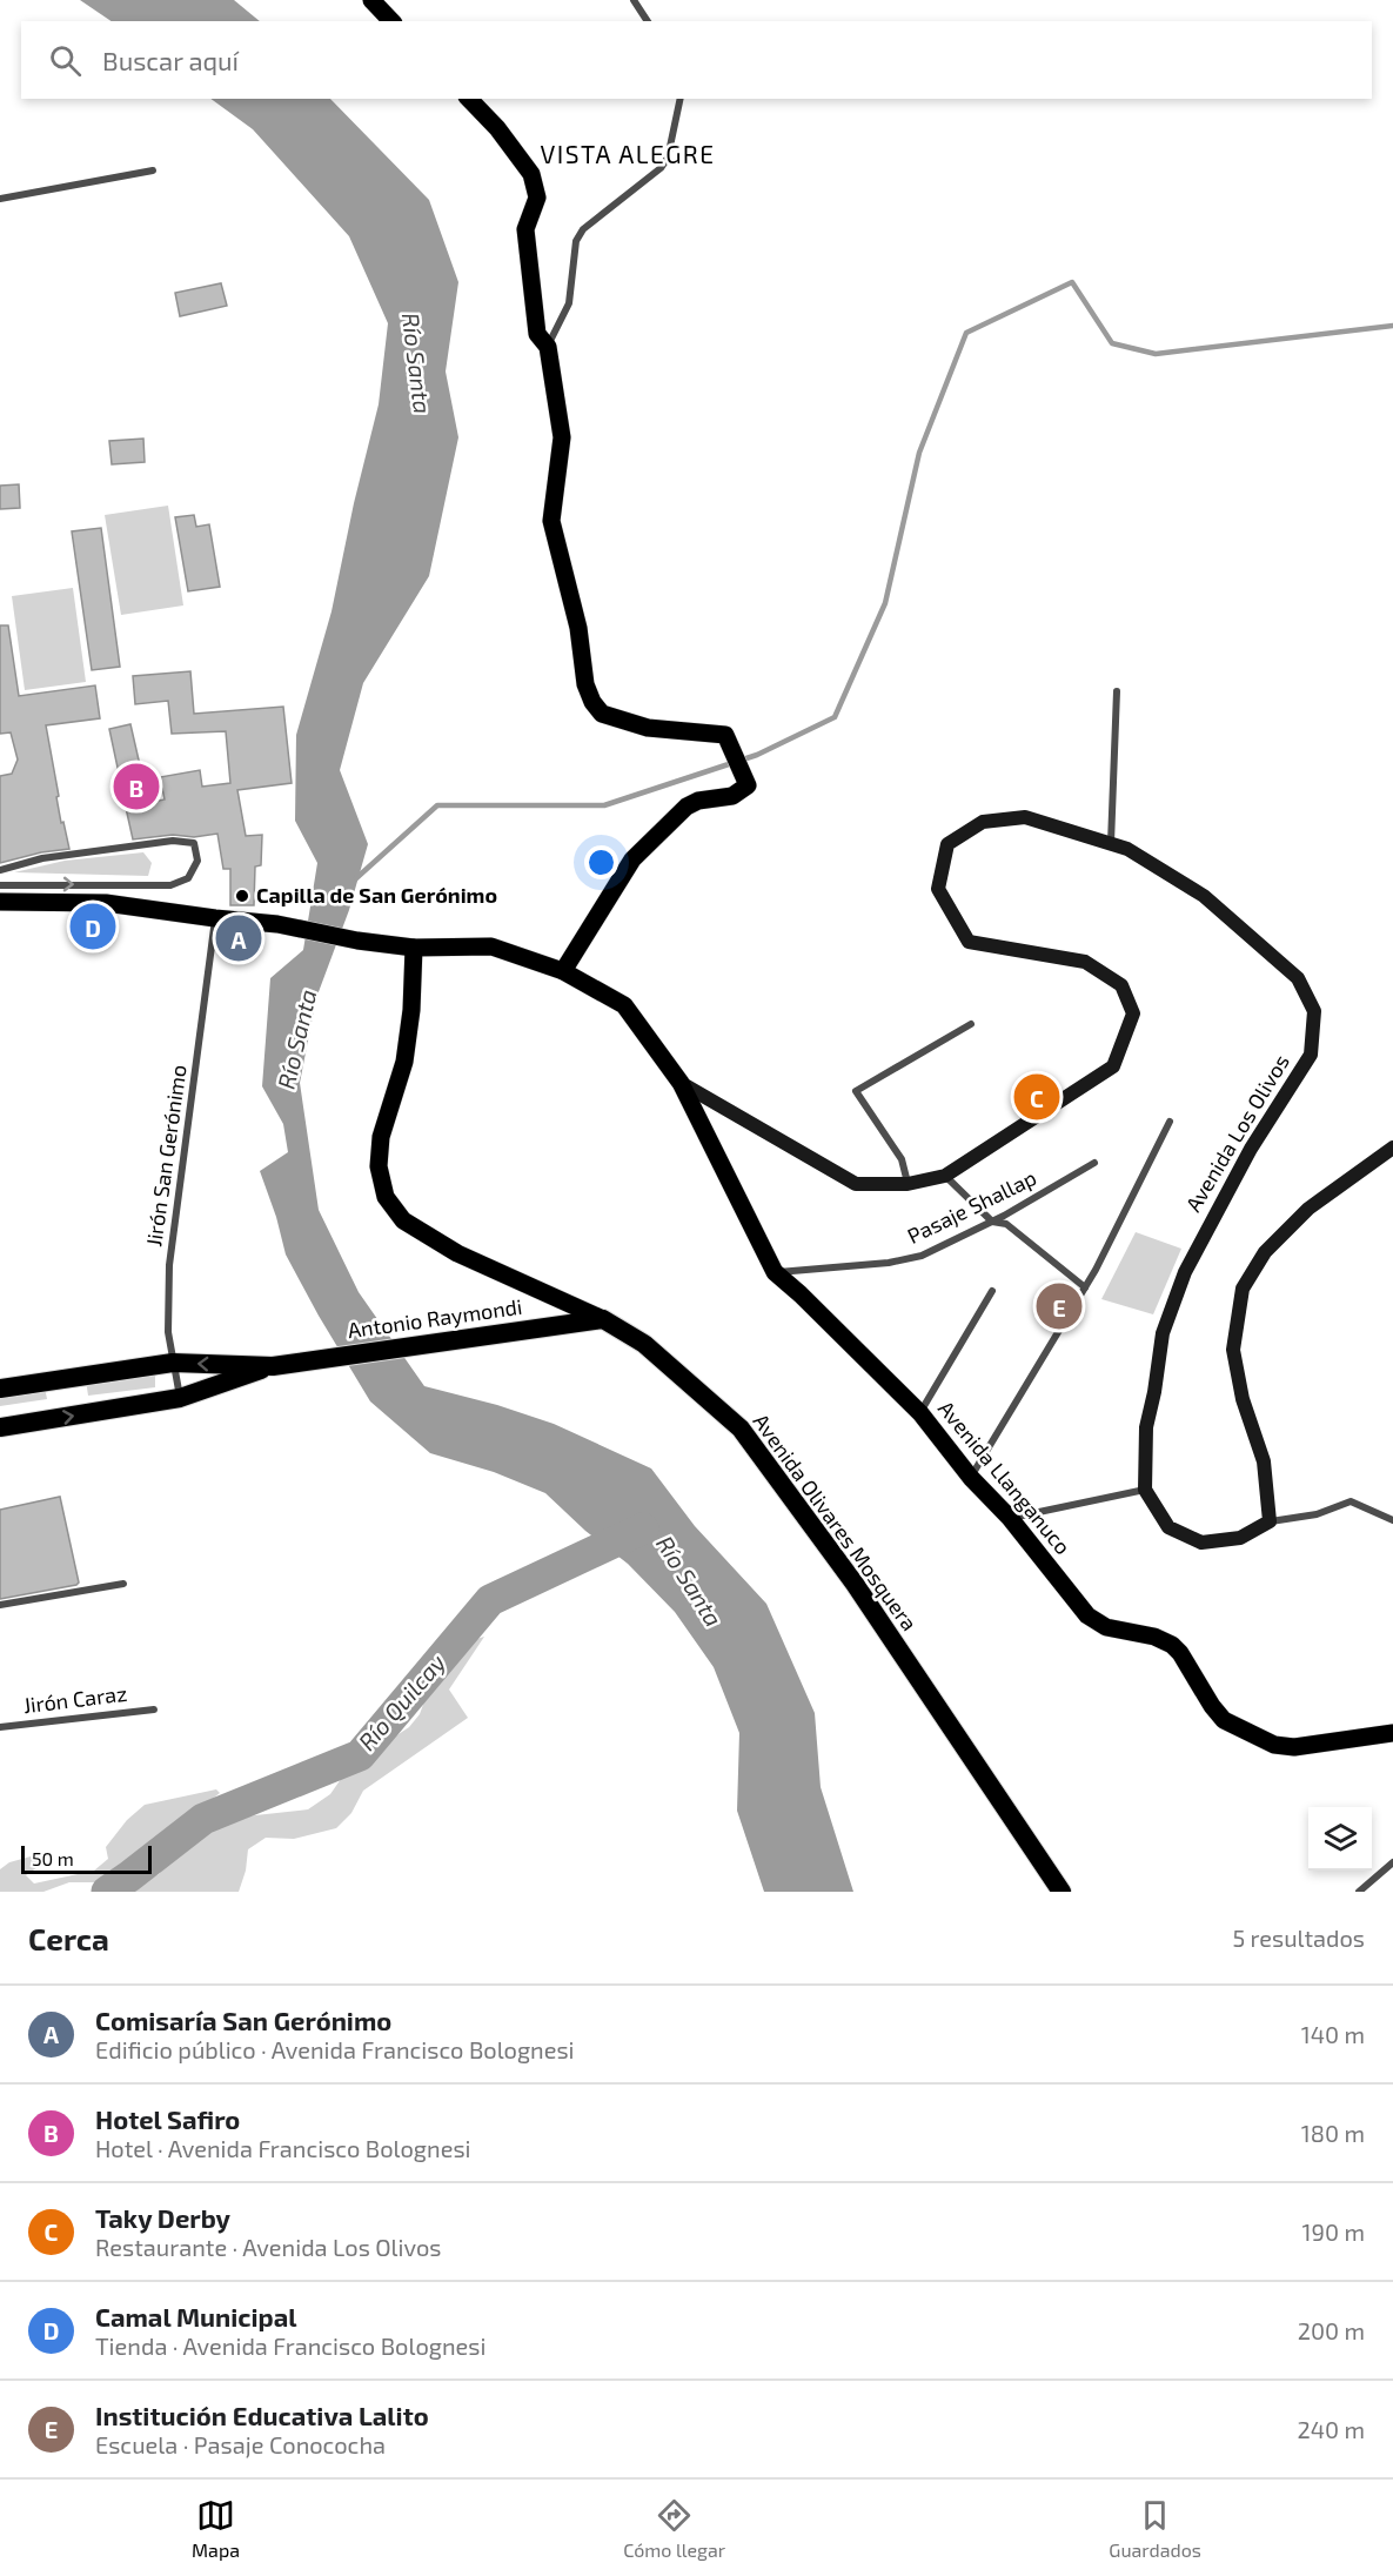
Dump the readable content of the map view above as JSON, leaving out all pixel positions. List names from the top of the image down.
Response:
{
  "streets": {
    "highway": ["Antonio Raymondi", "Avenida Olivares Mosquera"],
    "main road": ["Avenida Los Olivos", "Avenida Llanganuco"],
    "street": ["Jirón San Gerónimo", "Pasaje Shallap", "Jirón Caraz"]
  },
  "crossings": [
    ["Avenida Los Olivos", "Jirón San Gerónimo"],
    ["Avenida Los Olivos", "Avenida Llanganuco"],
    ["Avenida Los Olivos", "Avenida Olivares Mosquera"],
    ["Pasaje Shallap", "Avenida Llanganuco"],
    ["Antonio Raymondi", "Avenida Olivares Mosquera"]
  ],
  "districts": ["VISTA ALEGRE"],
  "water": ["Río Santa", "Río Quilcay"],
  "places": ["Capilla de San Gerónimo"],
  "scale_bar": "50 m",
  "page": {
    "search": "Buscar aquí",
    "pins": [
      "B",
      "D",
      "A",
      "C",
      "E"
    ],
    "scale": "50 m",
    "heading": ["Cerca", "5 resultados"],
    "list": [
      {
        "mark": "A",
        "name": "Comisaría San Gerónimo",
        "note": "Edificio público · Avenida Francisco Bolognesi",
        "value": "140 m"
      },
      {
        "mark": "B",
        "name": "Hotel Safiro",
        "note": "Hotel · Avenida Francisco Bolognesi",
        "value": "180 m"
      },
      {
        "mark": "C",
        "name": "Taky Derby",
        "note": "Restaurante · Avenida Los Olivos",
        "value": "190 m"
      },
      {
        "mark": "D",
        "name": "Camal Municipal",
        "note": "Tienda · Avenida Francisco Bolognesi",
        "value": "200 m"
      },
      {
        "mark": "E",
        "name": "Institución Educativa Lalito",
        "note": "Escuela · Pasaje Conococha",
        "value": "240 m"
      }
    ],
    "nav": ["Mapa", "Cómo llegar", "Guardados"]
  }
}
